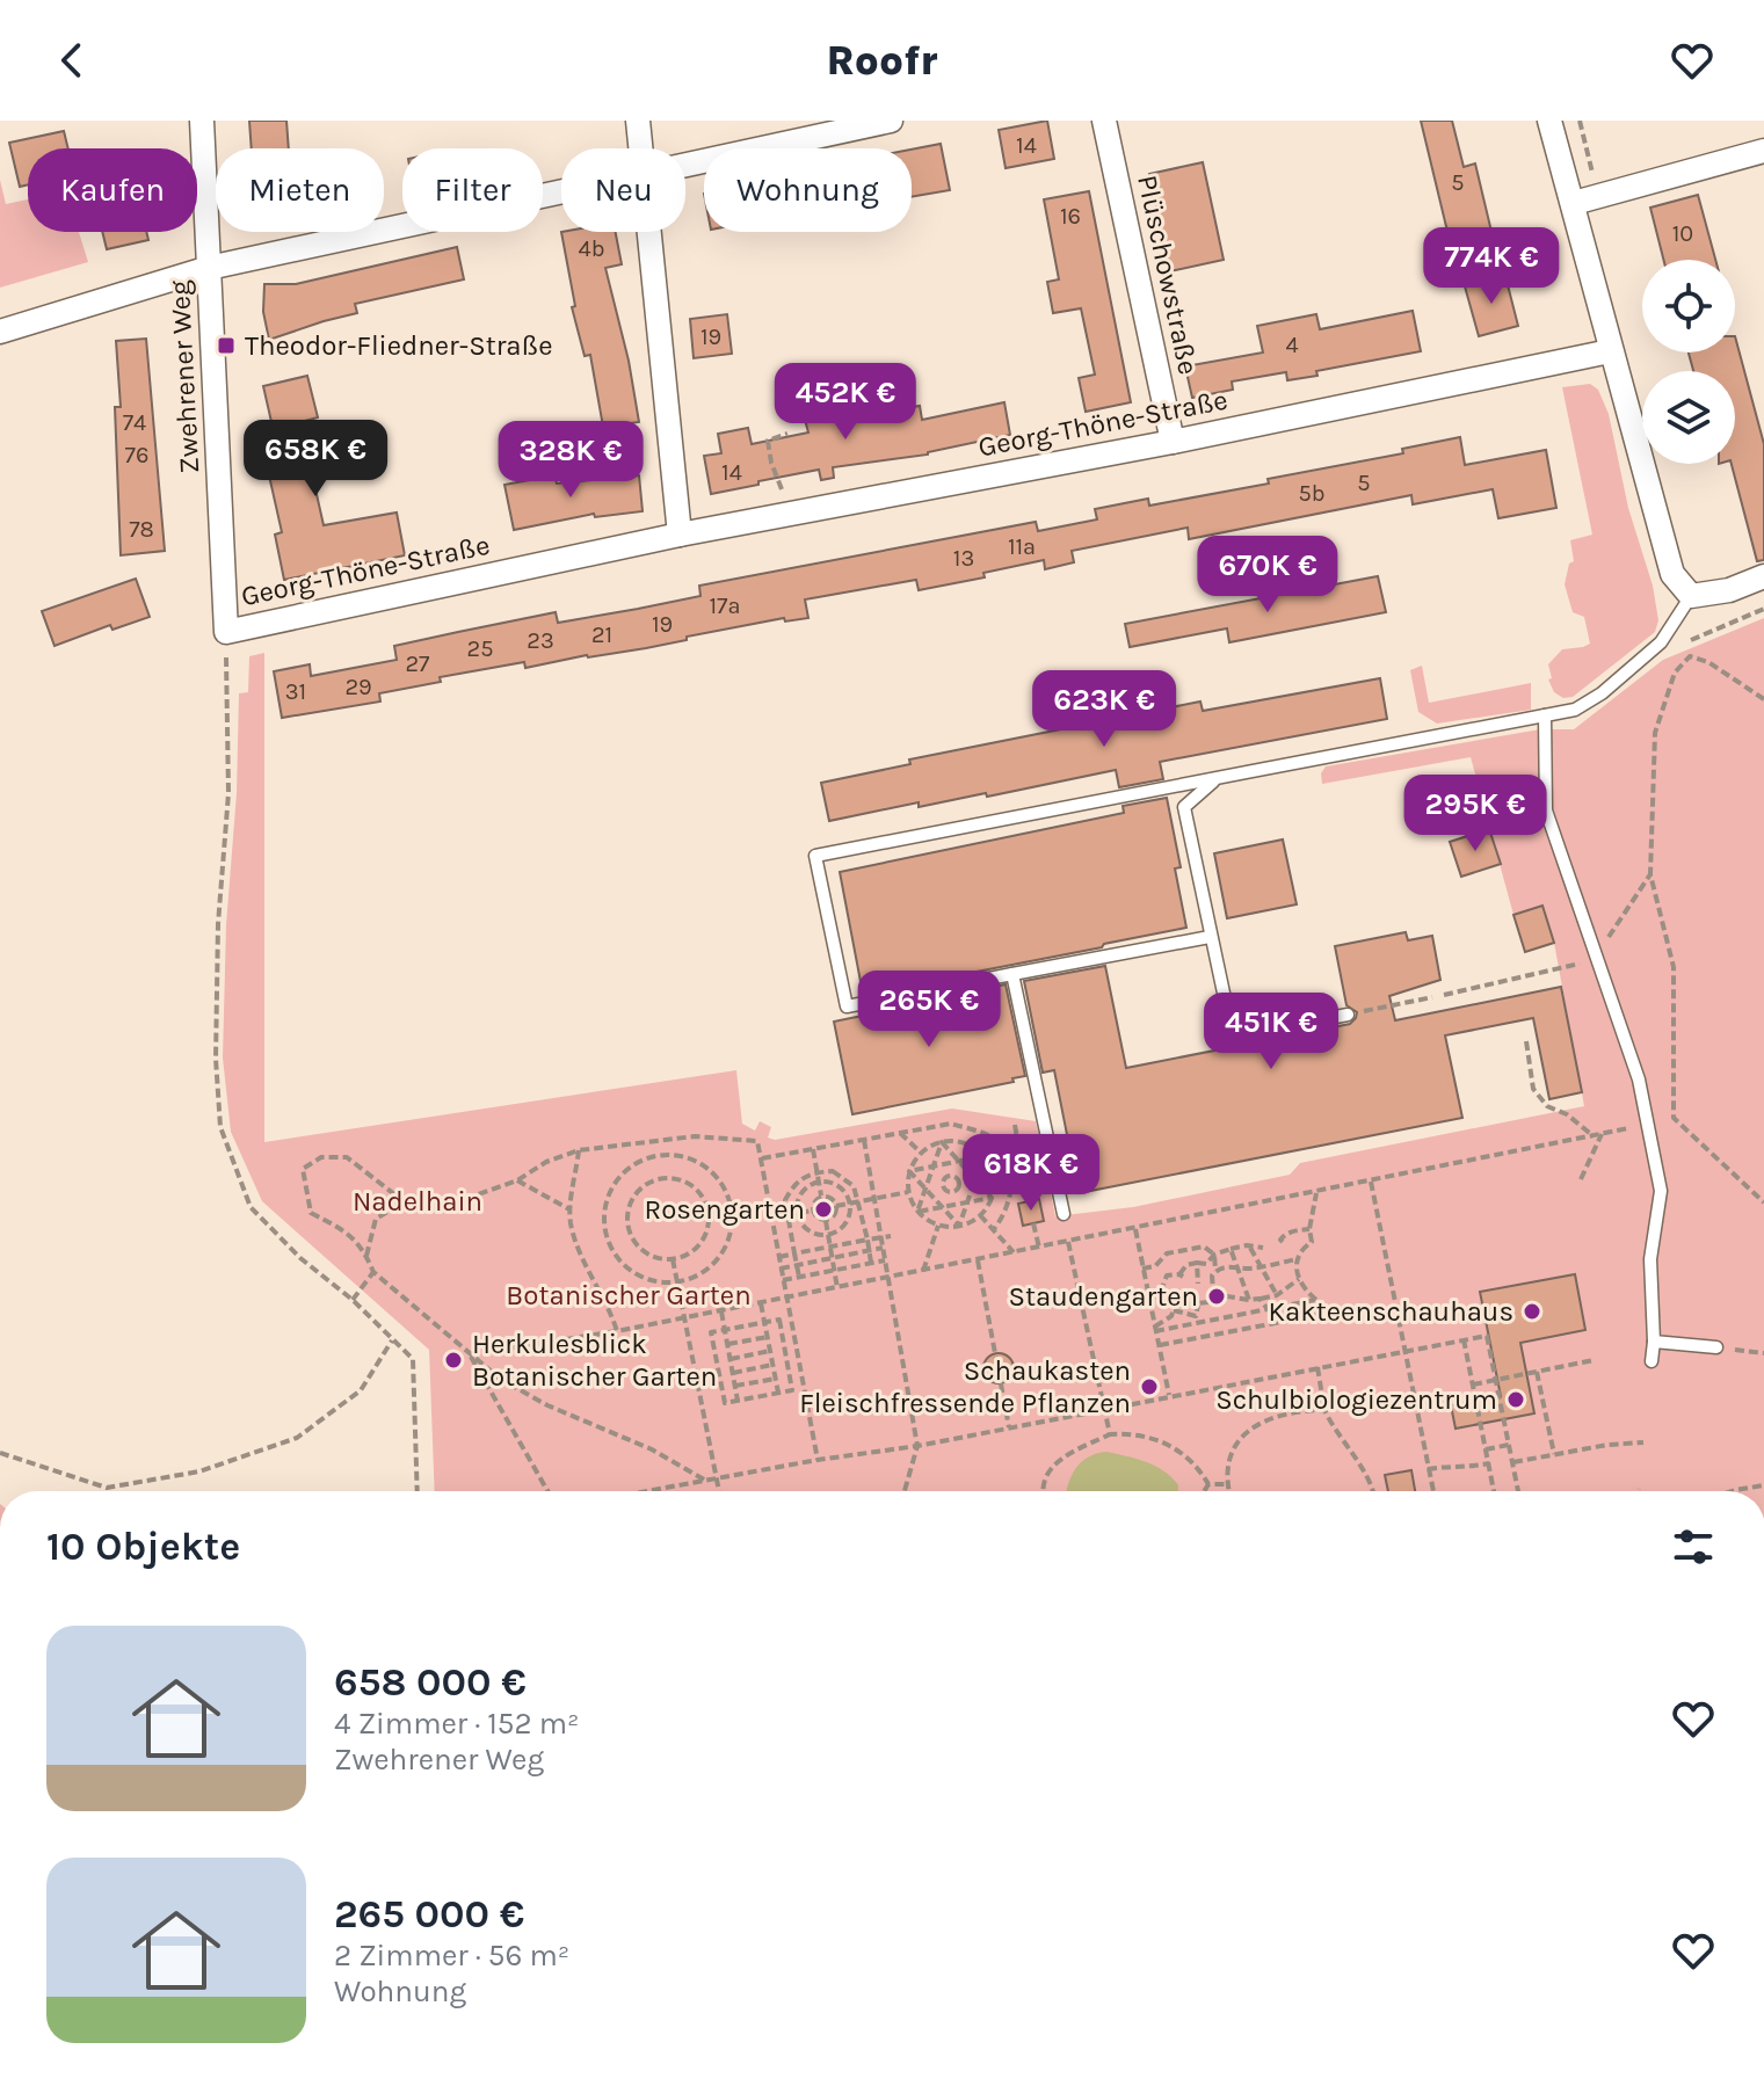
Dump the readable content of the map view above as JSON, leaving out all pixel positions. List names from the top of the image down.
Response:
{
  "streets": {
    "street": ["Plüschowstraße", "Zwehrener Weg", "Georg-Thöne-Straße"]
  },
  "crossings": [
    ["Plüschowstraße", "Georg-Thöne-Straße"],
    ["Zwehrener Weg", "Georg-Thöne-Straße"]
  ],
  "parks": ["Nadelhain", "Botanischer Garten"],
  "places": {
    "transit": ["Theodor-Fliedner-Straße"],
    "other": [
      "Rosengarten",
      "Staudengarten",
      "Kakteenschauhaus",
      "Herkulesblick Botanischer Garten",
      "Schaukasten Fleischfressende Pflanzen",
      "Schulbiologiezentrum"
    ]
  },
  "house_numbers": [
    "14",
    "5",
    "16",
    "10",
    "4b",
    "19",
    "4",
    "74",
    "76",
    "14",
    "5",
    "5b",
    "78",
    "11a",
    "13",
    "17a",
    "19",
    "21",
    "23",
    "25",
    "27",
    "29",
    "31"
  ],
  "page": {
    "header": "Roofr",
    "chip": [
      "Kaufen",
      "Mieten",
      "Filter",
      "Neu",
      "Wohnung"
    ],
    "price": [
      "774K €",
      "452K €",
      "658K €",
      "328K €",
      "670K €",
      "623K €",
      "295K €",
      "265K €",
      "451K €",
      "618K €"
    ],
    "heading": "10 Objekte",
    "list": [
      {
        "name": "658 000 €",
        "note": "4 Zimmer · 152 m² · Zwehrener Weg"
      },
      {
        "name": "265 000 €",
        "note": "2 Zimmer · 56 m² · Wohnung"
      }
    ]
  }
}
